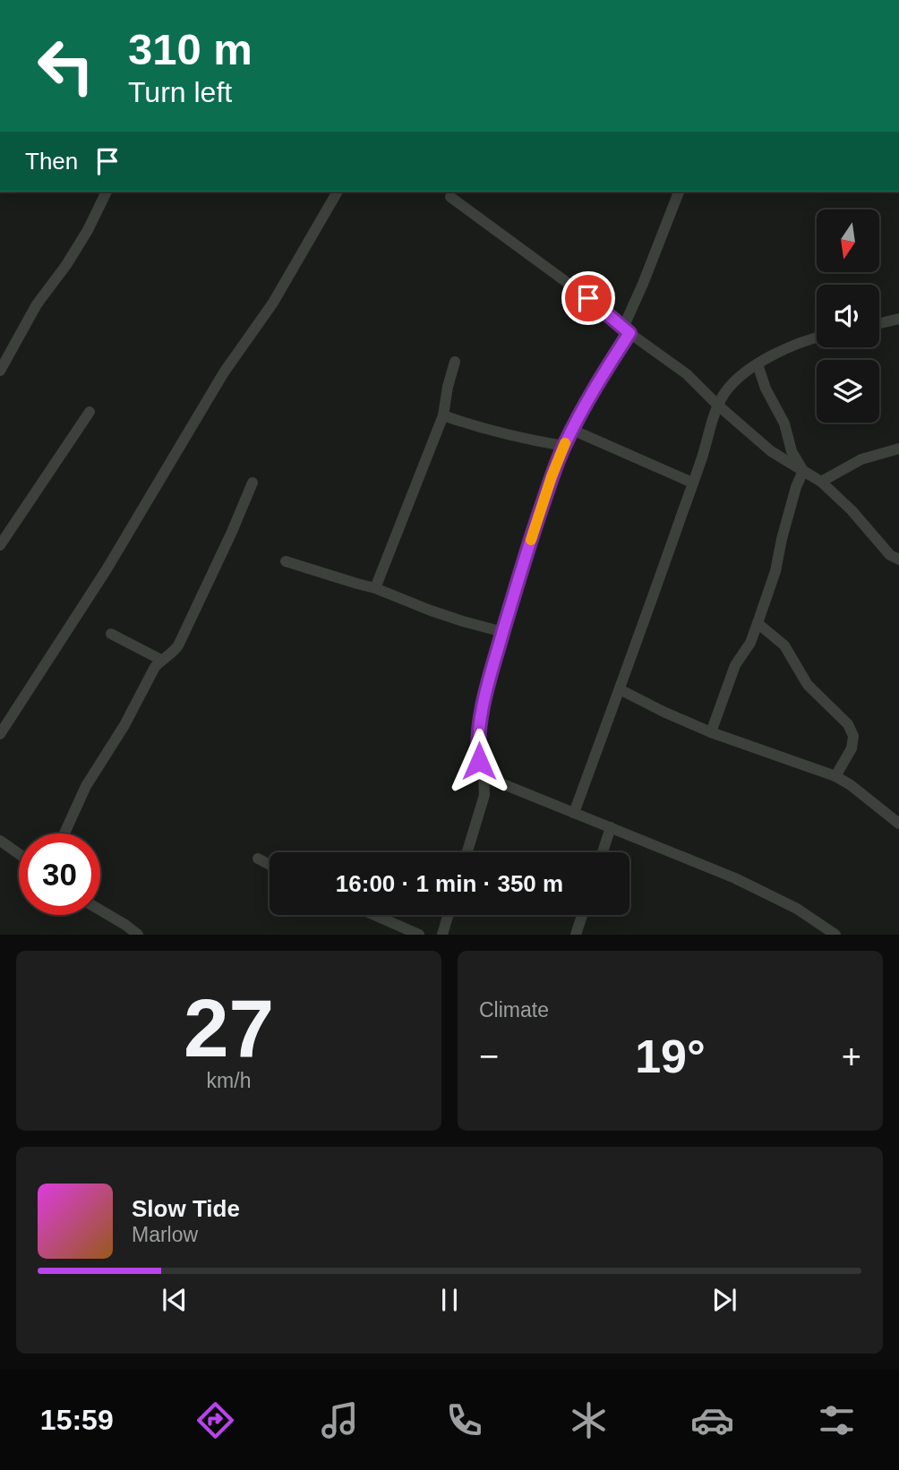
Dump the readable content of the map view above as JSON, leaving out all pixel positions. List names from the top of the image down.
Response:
{
  "north": "bottom",
  "page": {
    "turn": ["310 m", "Turn left"],
    "then": "Then",
    "limit": "30",
    "trip": "16:00 · 1 min · 350 m",
    "tile": [
      ["27", "km/h"],
      "Climate"
    ],
    "heat": ["−", "19°", "+"],
    "song": ["Slow Tide", "Marlow"],
    "tabs": "15:59"
  }
}
